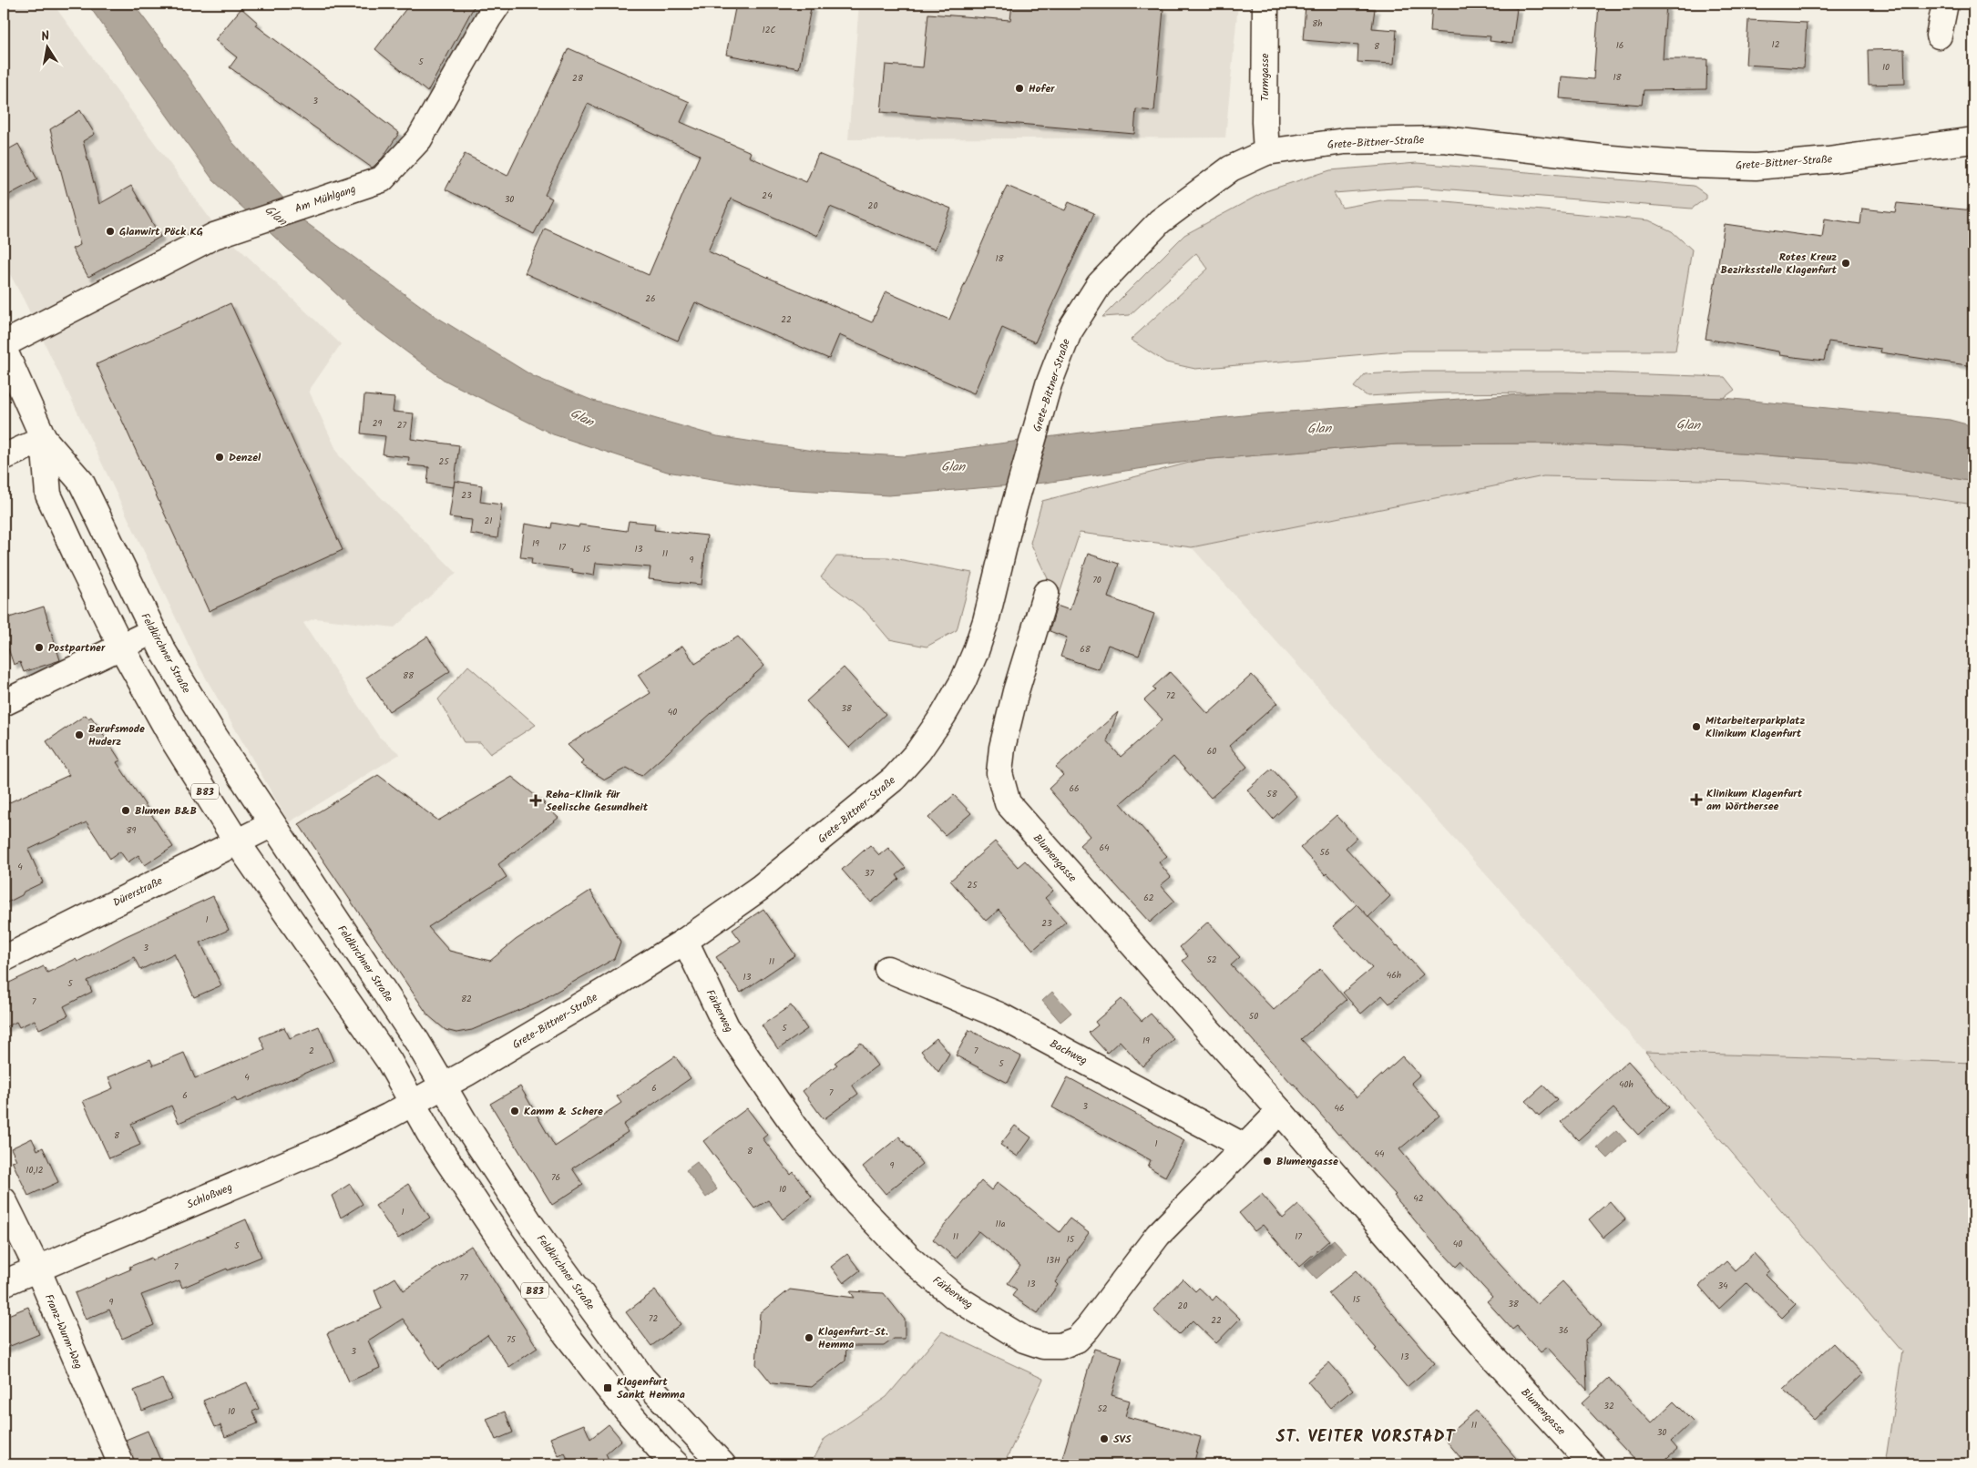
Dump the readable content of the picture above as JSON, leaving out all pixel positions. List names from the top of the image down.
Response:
{
  "streets": {
    "street": [
      "Turmgasse",
      "Grete-Bittner-Straße",
      "Am Mühlgang",
      "Feldkirchner Straße",
      "B83",
      "Blumengasse",
      "Dürerstraße",
      "Färberweg",
      "Bachweg",
      "Schloßweg",
      "Franz-Wurm-Weg"
    ]
  },
  "crossings": [
    ["Turmgasse", "Grete-Bittner-Straße"],
    ["Grete-Bittner-Straße", "Feldkirchner Straße"],
    ["Grete-Bittner-Straße", "Färberweg"],
    ["Grete-Bittner-Straße", "Schloßweg"],
    ["Feldkirchner Straße", "Dürerstraße"],
    ["Feldkirchner Straße", "Schloßweg"],
    ["Blumengasse", "Färberweg"],
    ["Färberweg", "Bachweg"],
    ["Schloßweg", "Franz-Wurm-Weg"]
  ],
  "districts": ["ST. VEITER VORSTADT"],
  "water": ["Glan"],
  "places": {
    "other": [
      "Hofer",
      "Glanwirt Pöck KG",
      "Rotes Kreuz Bezirksstelle Klagenfurt",
      "Denzel",
      "Postpartner",
      "Mitarbeiterparkplatz Klinikum Klagenfurt",
      "Berufsmode Huderz",
      "Blumen B&B",
      "Kamm & Schere",
      "Blumengasse",
      "Klagenfurt-St. Hemma",
      "SVS"
    ],
    "health": ["Klinikum Klagenfurt am Wörthersee", "Reha-Klinik für Seelische Gesundheit"],
    "transit": ["Klagenfurt Sankt Hemma"]
  },
  "house_numbers": [
    "8h",
    "12C",
    "12",
    "16",
    "8",
    "5",
    "10",
    "18",
    "28",
    "3",
    "24",
    "30",
    "20",
    "18",
    "26",
    "22",
    "29",
    "27",
    "25",
    "23",
    "21",
    "19",
    "17",
    "15",
    "13",
    "11",
    "9",
    "70",
    "68",
    "88",
    "72",
    "38",
    "40",
    "60",
    "66",
    "58",
    "89",
    "64",
    "56",
    "4",
    "37",
    "25",
    "62",
    "1",
    "23",
    "3",
    "52",
    "11",
    "46h",
    "13",
    "5",
    "82",
    "7",
    "50",
    "5",
    "19",
    "2",
    "7",
    "5",
    "4",
    "40h",
    "6",
    "7",
    "6",
    "3",
    "46",
    "8",
    "1",
    "8",
    "44",
    "9",
    "10,12",
    "76",
    "10",
    "42",
    "1",
    "11a",
    "11",
    "17",
    "15",
    "40",
    "5",
    "13H",
    "7",
    "77",
    "13",
    "34",
    "15",
    "9",
    "38",
    "20",
    "72",
    "22",
    "36",
    "75",
    "3",
    "13",
    "32",
    "52",
    "10",
    "11",
    "30"
  ],
  "north": "top"
}
